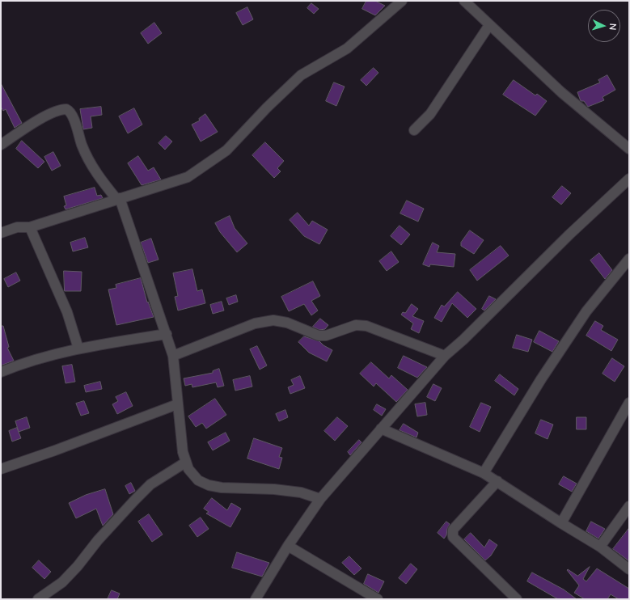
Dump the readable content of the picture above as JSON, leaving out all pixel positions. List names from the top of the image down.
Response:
{
  "north": "right"
}
